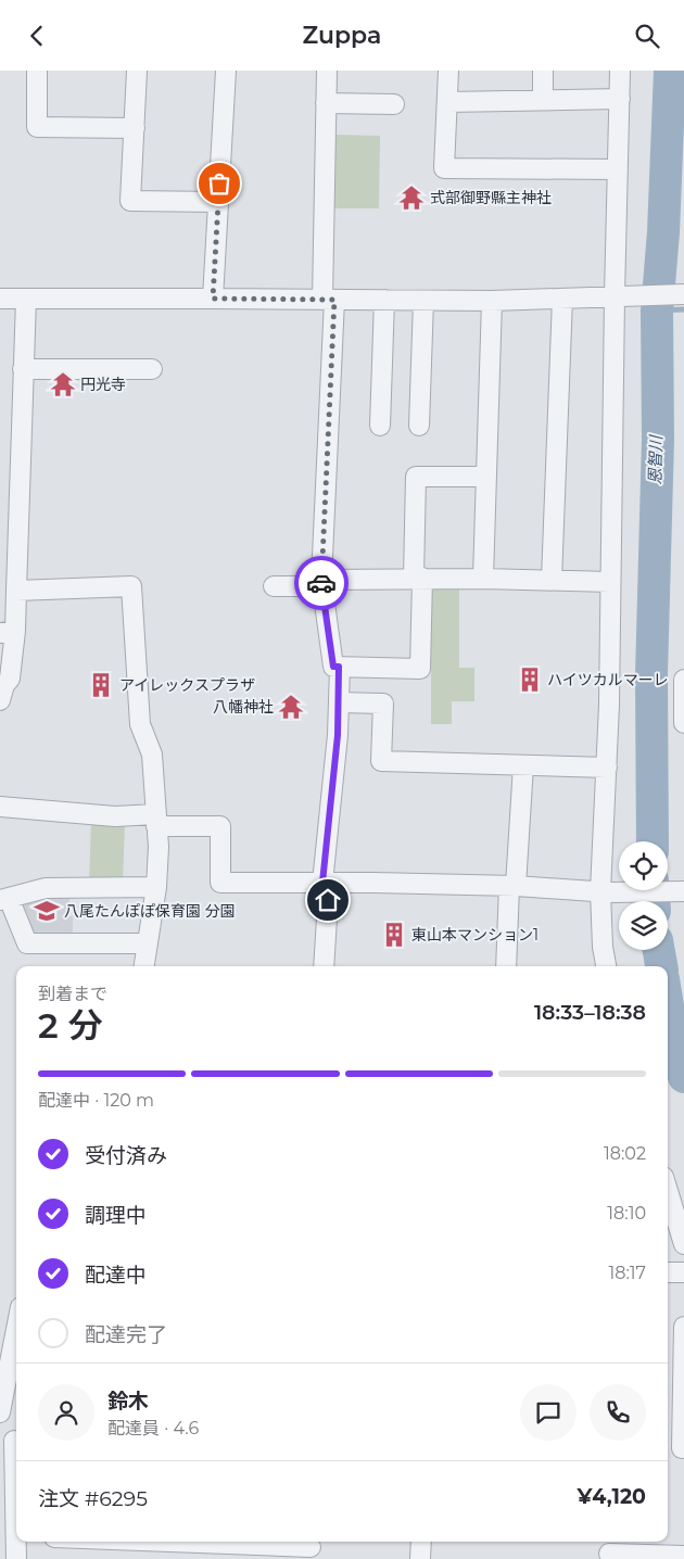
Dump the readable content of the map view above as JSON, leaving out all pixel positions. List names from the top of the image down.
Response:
{
  "water": ["恩智川"],
  "places": {
    "temple": ["式部御野縣主神社", "円光寺", "八幡神社"],
    "building": ["ハイツカルマーレ", "アイレックスプラザ", "東山本マンション1"],
    "school or university": ["八尾たんぽぽ保育園 分園"]
  },
  "page": {
    "header": "Zuppa",
    "heading": ["2 分", "到着まで", "18:33–18:38"],
    "panel": [
      "鈴木",
      "配達員 · 4.6",
      "注文 #6295",
      "¥4,120"
    ],
    "bar": "配達中 · 120 m",
    "list": [
      ["受付済み", "18:02"],
      ["調理中", "18:10"],
      ["配達中", "18:17"],
      "配達完了"
    ]
  }
}
